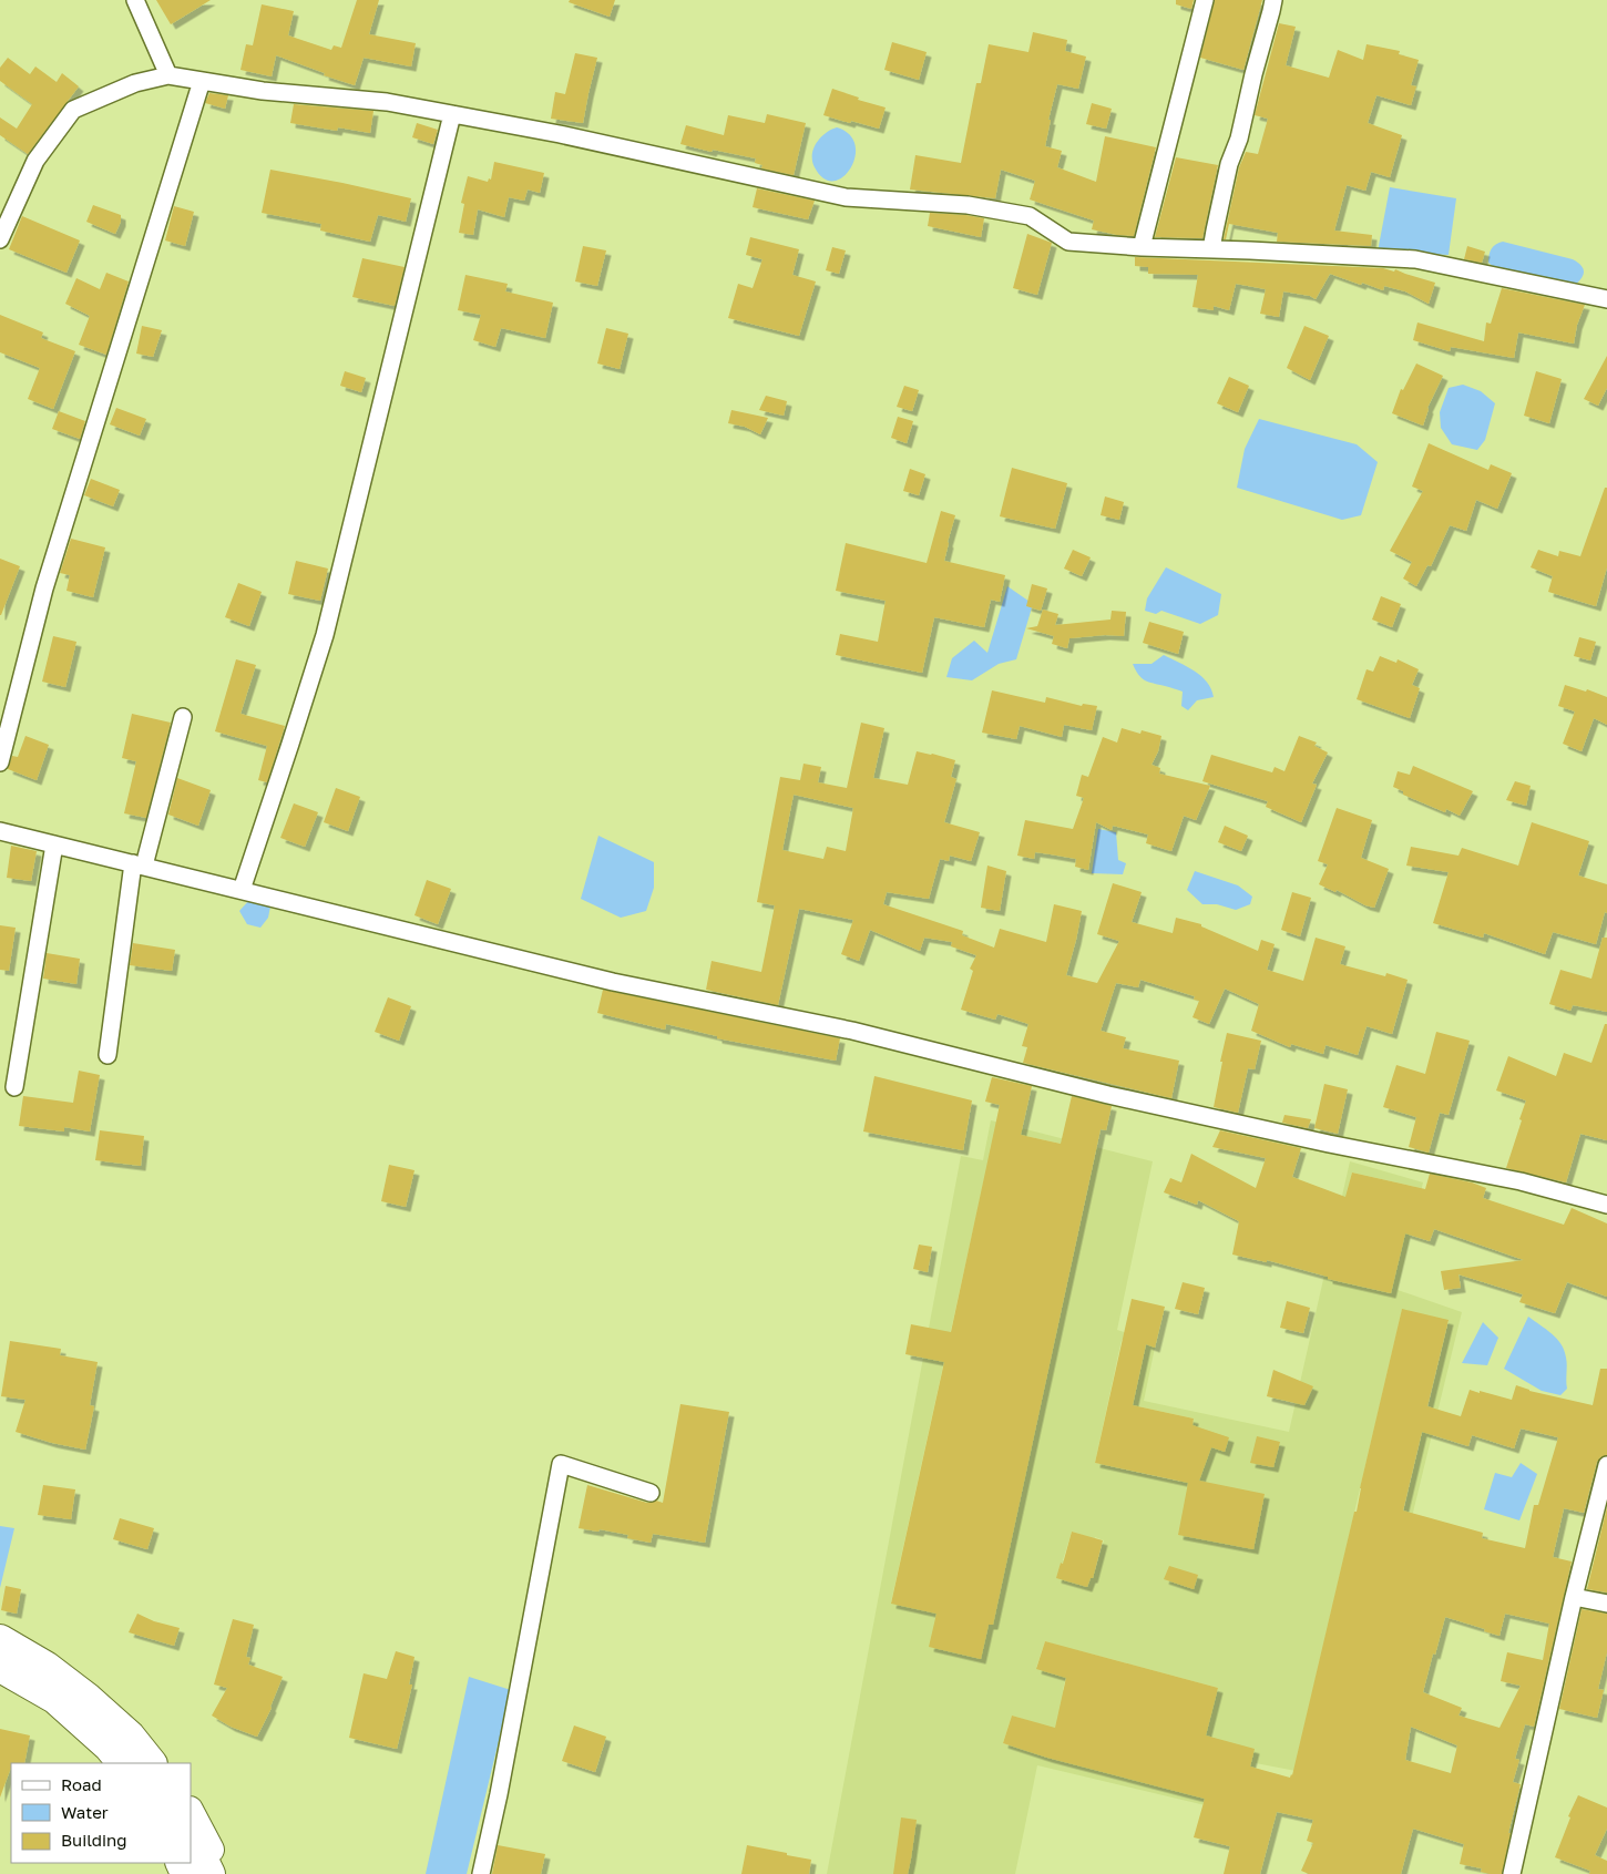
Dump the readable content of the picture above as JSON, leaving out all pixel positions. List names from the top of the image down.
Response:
{
  "legend": ["Road", "Water", "Building"]
}
